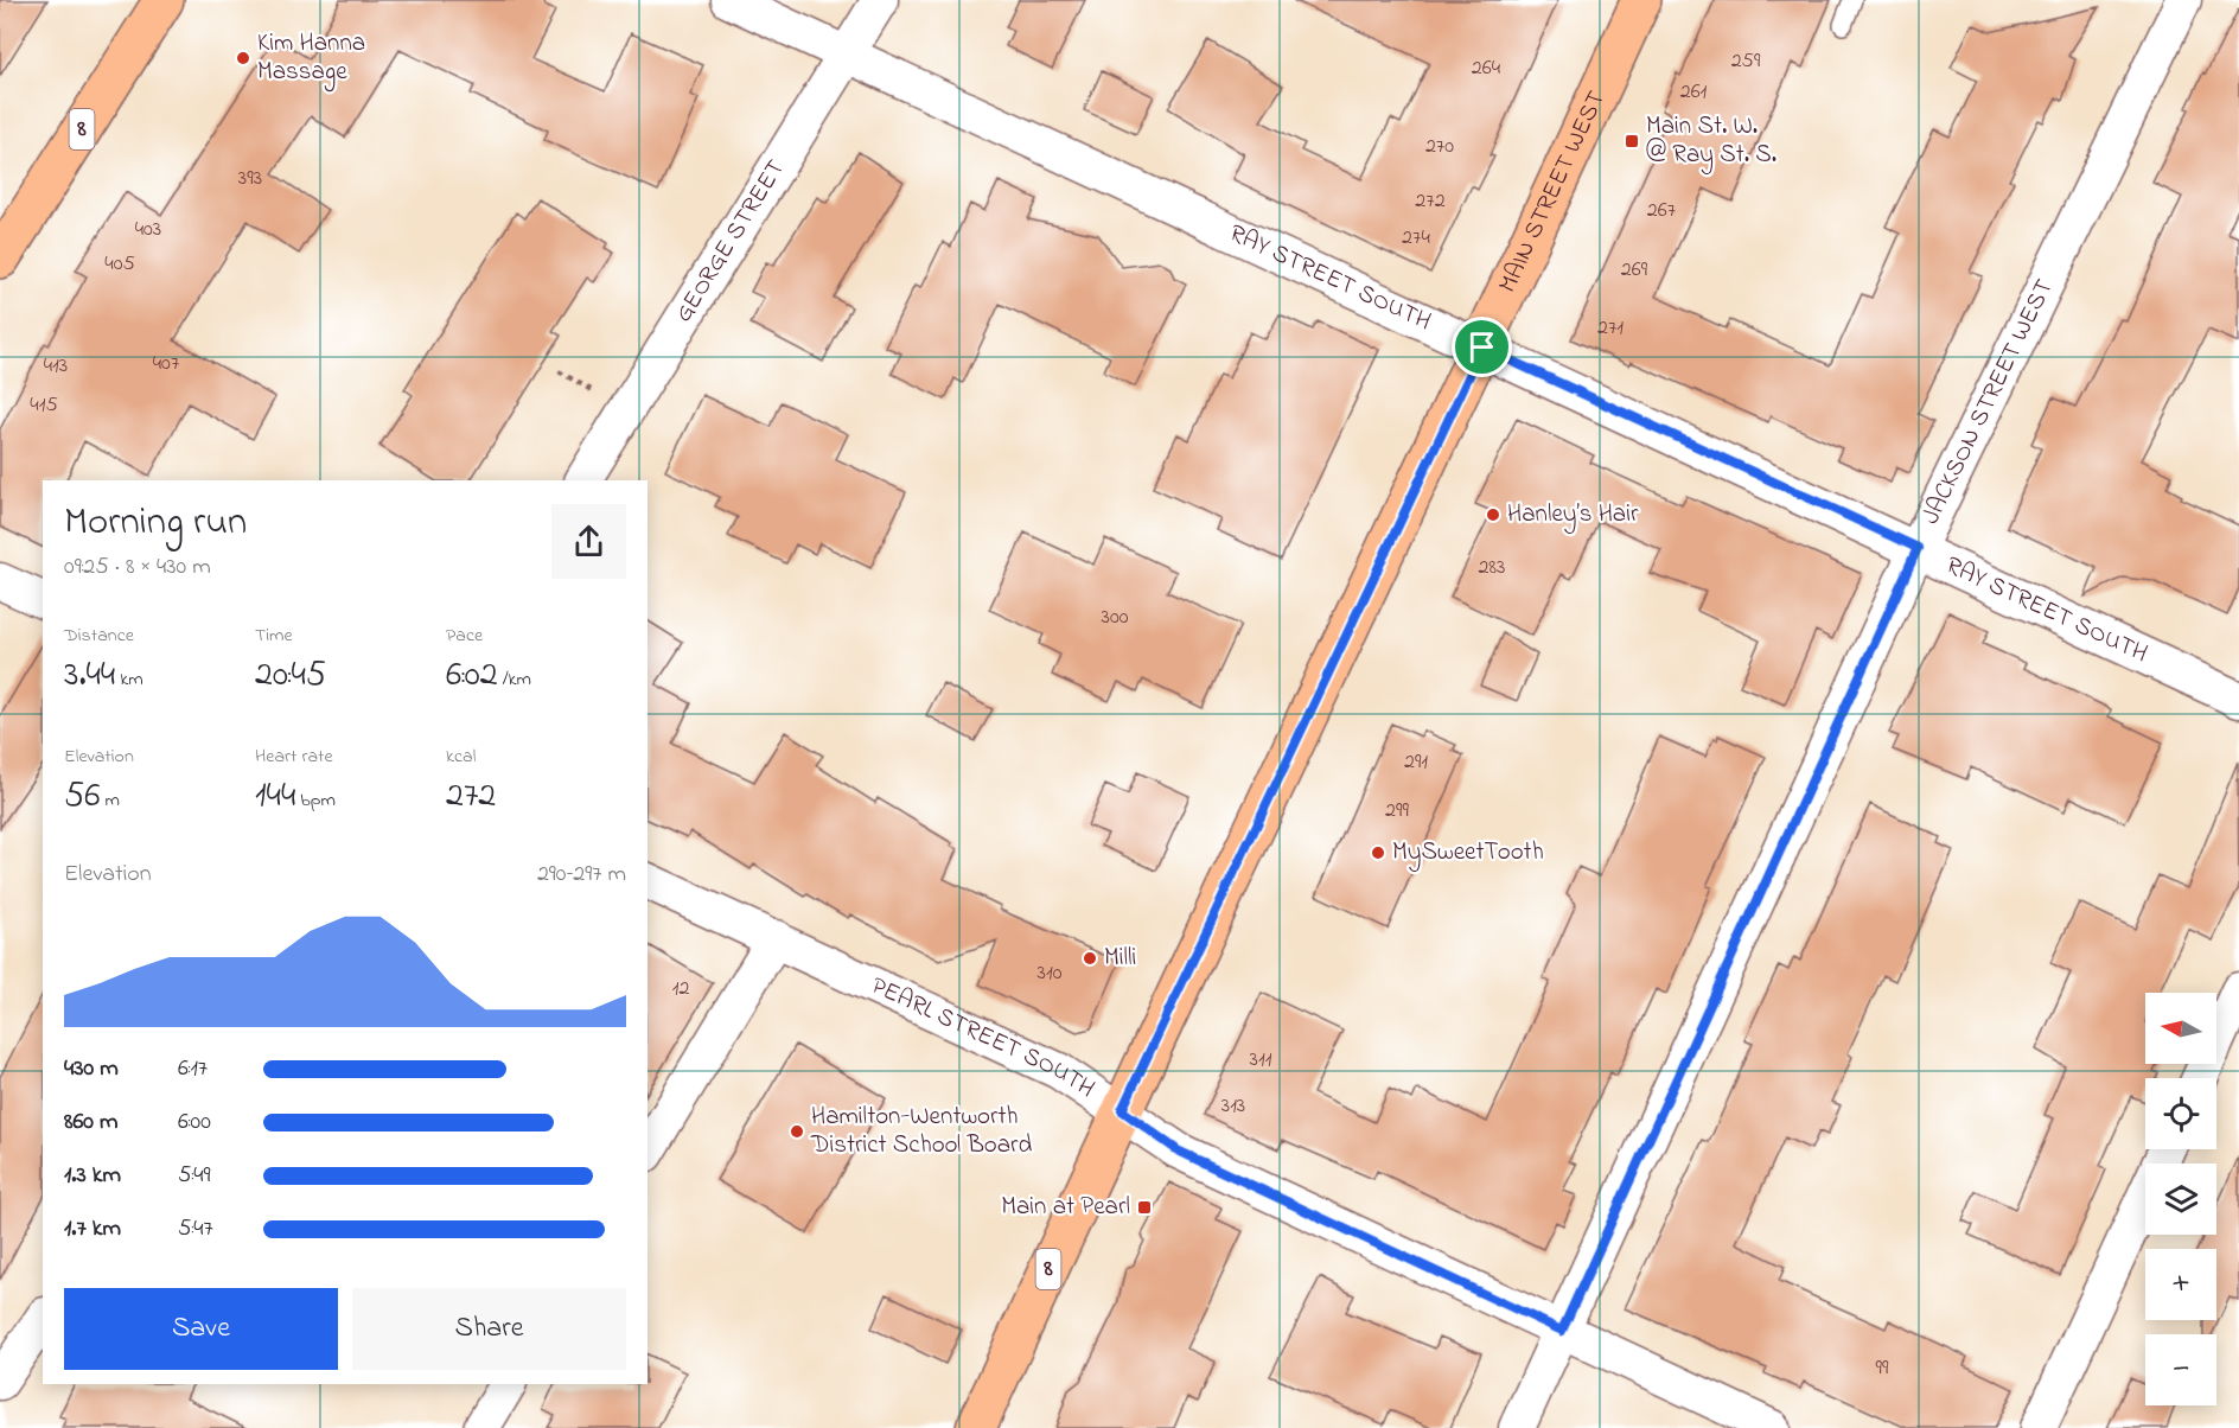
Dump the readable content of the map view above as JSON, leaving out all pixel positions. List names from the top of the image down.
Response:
{
  "streets": {
    "main road": ["8", "MAIN STREET WEST"],
    "street": [
      "GEORGE STREET",
      "RAY STREET SOUTH",
      "JACKSON STREET WEST",
      "PEARL STREET SOUTH"
    ]
  },
  "crossings": [
    ["MAIN STREET WEST", "RAY STREET SOUTH"],
    ["MAIN STREET WEST", "PEARL STREET SOUTH"],
    ["GEORGE STREET", "RAY STREET SOUTH"],
    ["RAY STREET SOUTH", "JACKSON STREET WEST"],
    ["JACKSON STREET WEST", "PEARL STREET SOUTH"]
  ],
  "places": {
    "other": [
      "Kim Hanna Massage",
      "Hanley’s Hair",
      "MySweetTooth",
      "Milli",
      "Hamilton-Wentworth District School Board"
    ],
    "transit": ["Main St. W. @ Ray St. S.", "Main at Pearl"]
  },
  "house_numbers": [
    "259",
    "264",
    "261",
    "270",
    "393",
    "272",
    "267",
    "403",
    "274",
    "405",
    "269",
    "271",
    "407",
    "413",
    "415",
    "283",
    "300",
    "291",
    "299",
    "310",
    "12",
    "311",
    "313",
    "99"
  ],
  "north": "left",
  "page": {
    "heading": ["Morning run", "09:25 · 8 × 430 m"],
    "stats": [
      ["Distance", "3.44 km"],
      ["Time", "20:45"],
      ["Pace", "6:02 /km"],
      ["Elevation", "56 m"],
      ["Heart rate", "144 bpm"],
      ["kcal", "272"]
    ],
    "chart": ["Elevation", "290–297 m"],
    "map_buttons": ["+", "−"],
    "list": [
      {
        "name": "430 m",
        "note": "6:17"
      },
      {
        "name": "860 m",
        "note": "6:00"
      },
      {
        "name": "1.3 km",
        "note": "5:49"
      },
      {
        "name": "1.7 km",
        "note": "5:47"
      }
    ],
    "buttons": ["Save", "Share"]
  }
}
